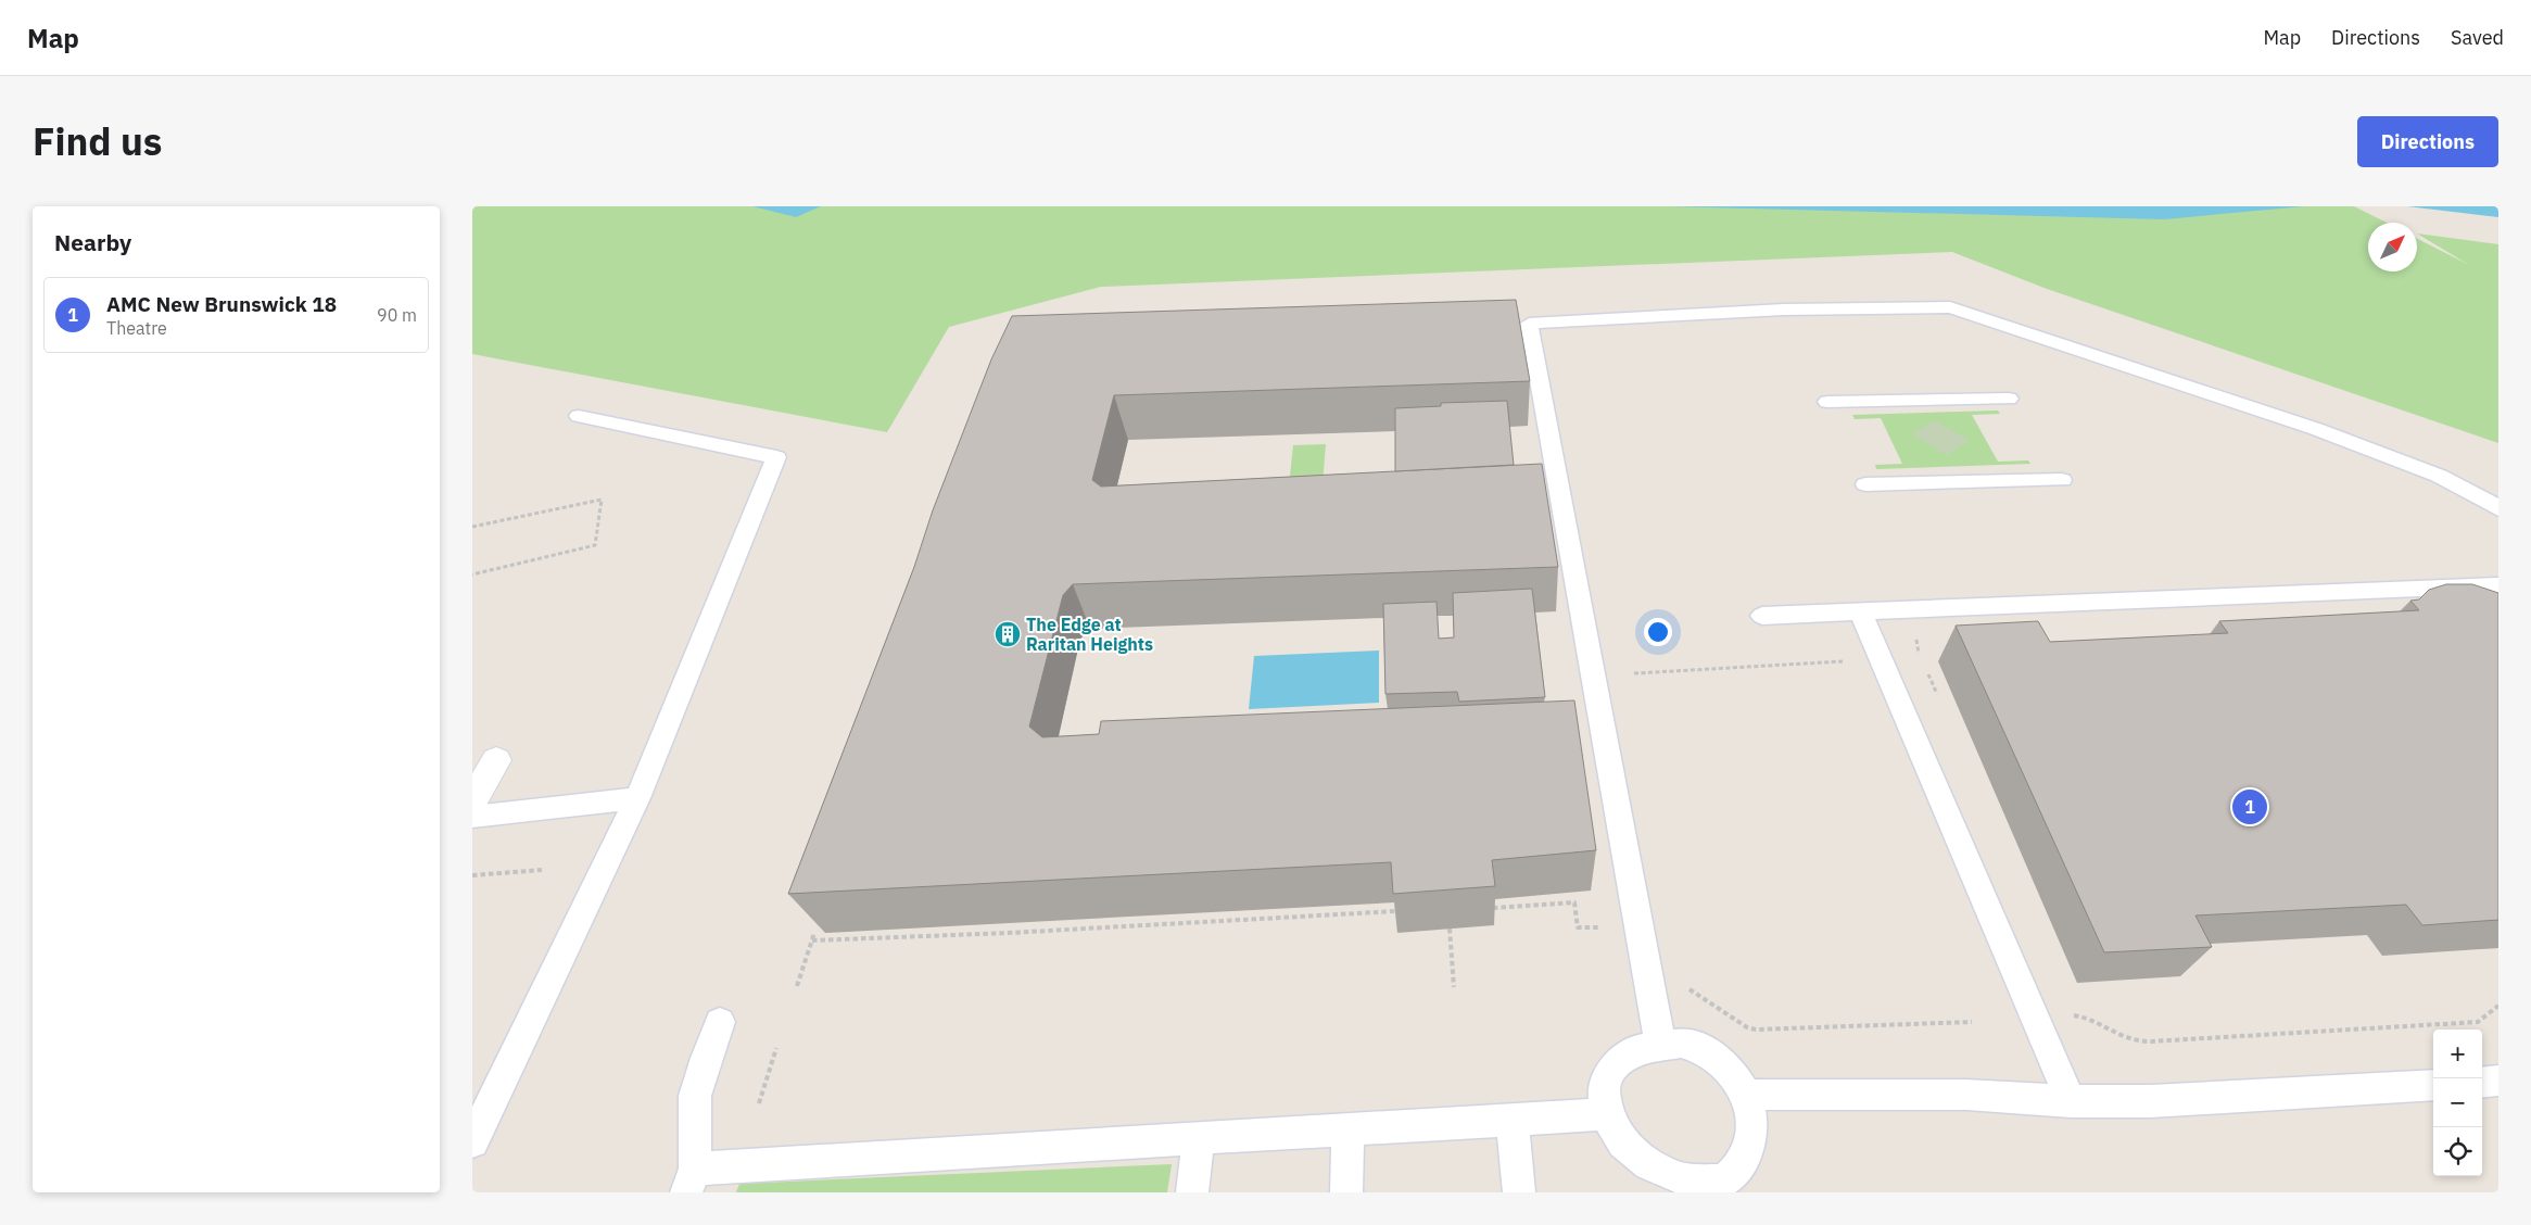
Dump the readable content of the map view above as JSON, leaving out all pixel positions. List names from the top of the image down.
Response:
{
  "places": {
    "building": ["The Edge at Raritan Heights"]
  },
  "north": "top right",
  "page": {
    "header": "Map",
    "nav": ["Map", "Directions", "Saved"],
    "title": "Find us",
    "buttons": "Directions",
    "heading": "Nearby",
    "list": [
      {
        "mark": "1",
        "name": "AMC New Brunswick 18",
        "note": "Theatre",
        "value": "90 m"
      }
    ],
    "pins": "1",
    "map_buttons": ["+", "−"]
  }
}
